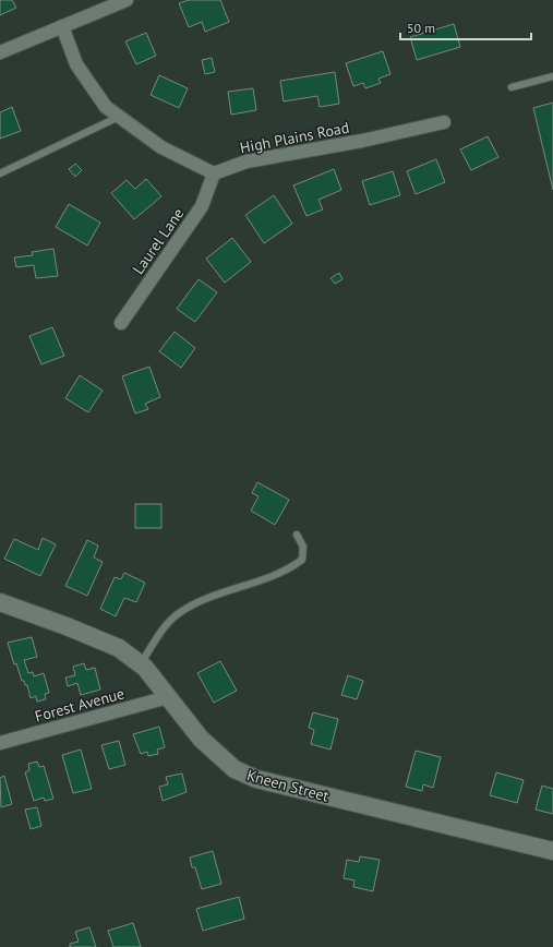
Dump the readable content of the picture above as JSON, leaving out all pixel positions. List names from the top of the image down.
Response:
{
  "streets": {
    "street": [
      "High Plains Road",
      "Laurel Lane",
      "Forest Avenue",
      "Kneen Street"
    ]
  },
  "crossings": [
    ["High Plains Road", "Laurel Lane"],
    ["Forest Avenue", "Kneen Street"]
  ],
  "scale_bar": "50 m"
}
